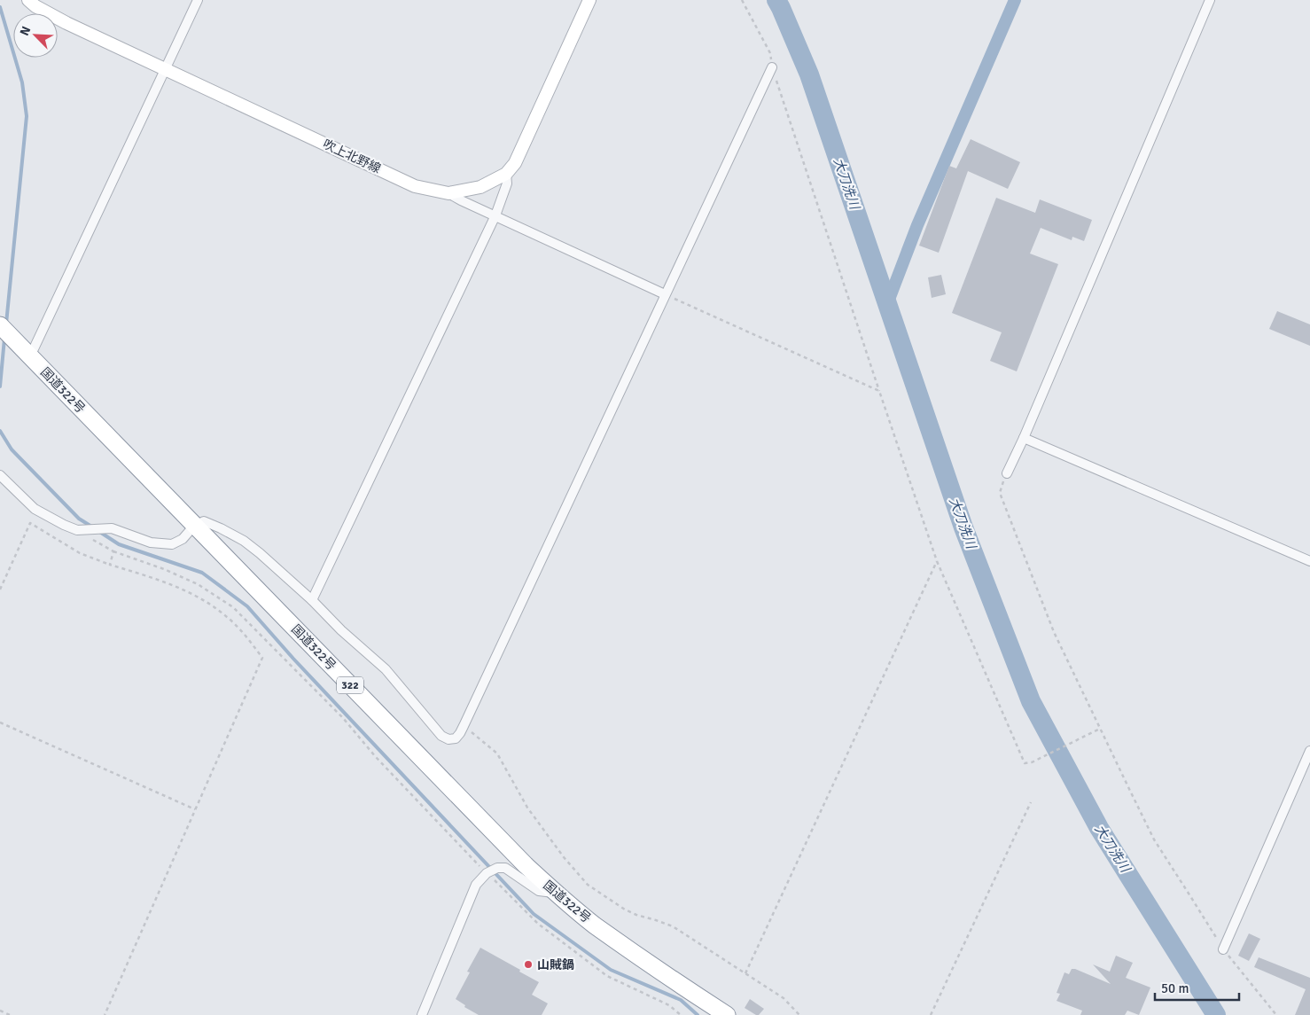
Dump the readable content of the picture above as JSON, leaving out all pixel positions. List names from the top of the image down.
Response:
{
  "streets": {
    "highway": ["国道322号", "322"],
    "main road": ["吹上北野線"]
  },
  "water": ["大刀洗川"],
  "places": ["山賊鍋"],
  "scale_bar": "50 m",
  "north": "top left"
}
